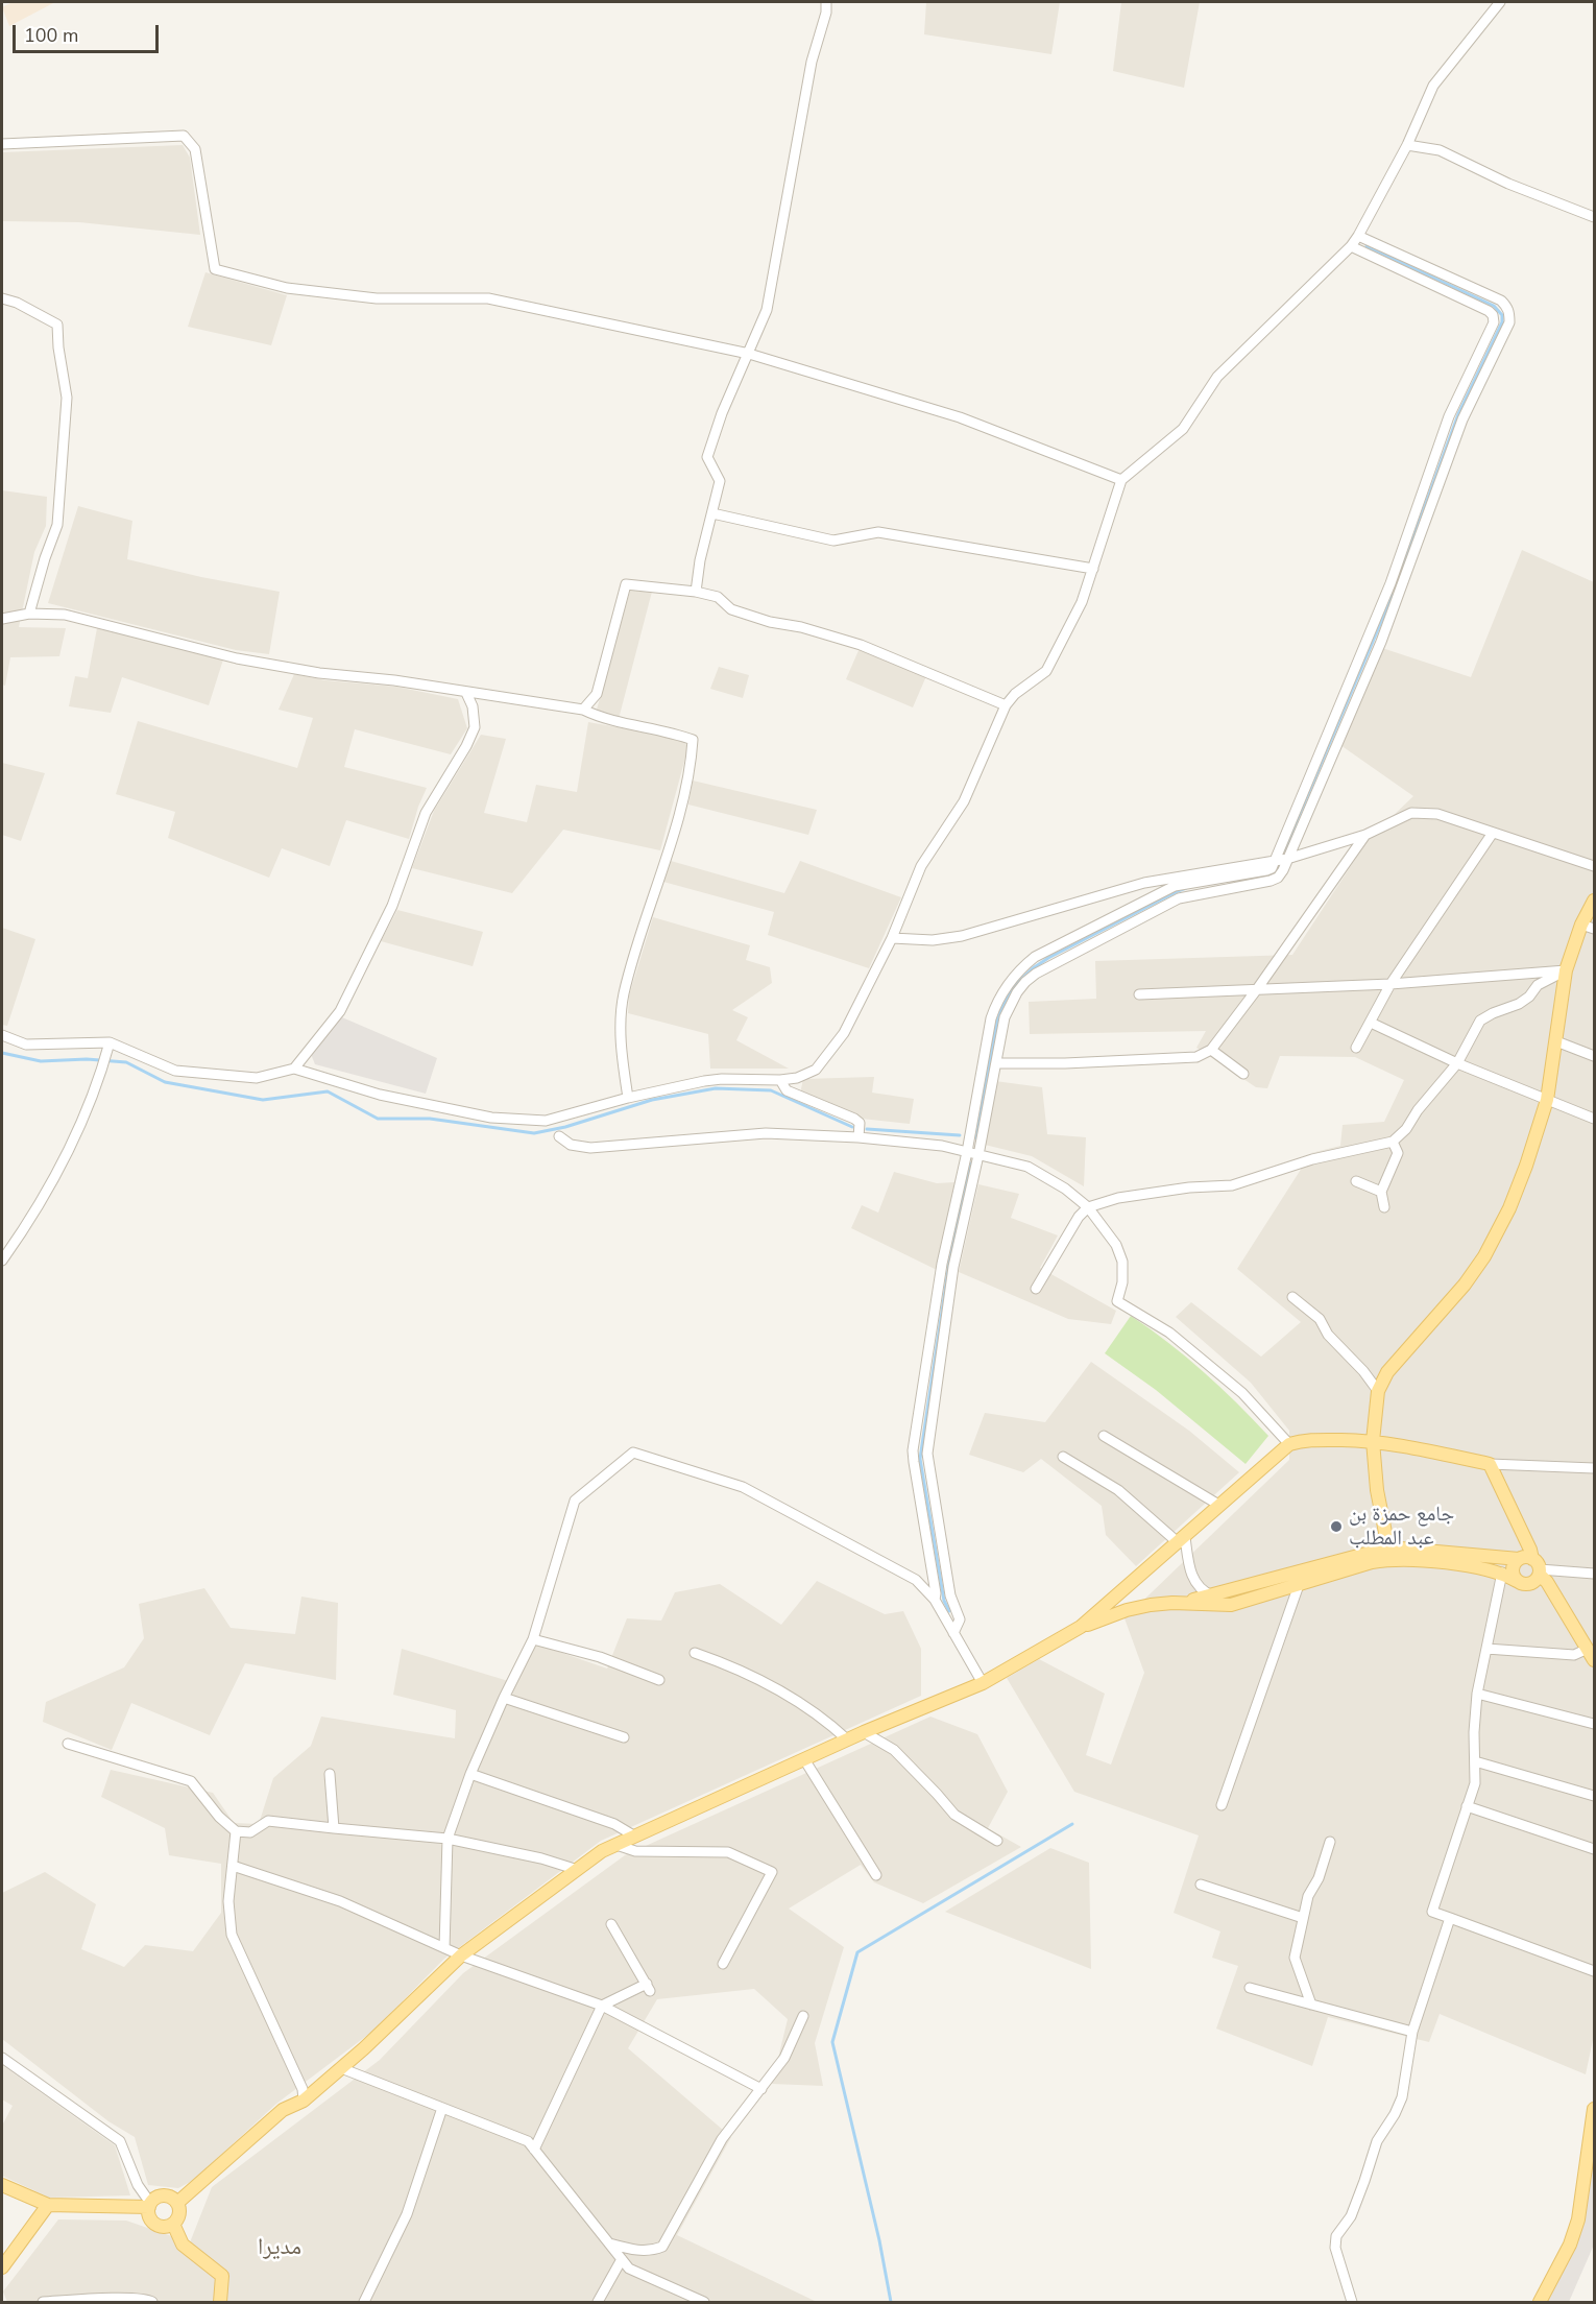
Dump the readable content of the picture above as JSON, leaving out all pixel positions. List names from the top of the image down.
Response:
{
  "districts": ["مديرا"],
  "places": ["جامع حمزة بن عبد المطلب"],
  "scale_bar": "100 m"
}
